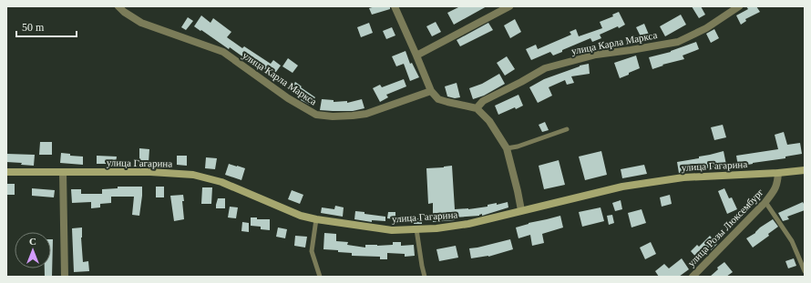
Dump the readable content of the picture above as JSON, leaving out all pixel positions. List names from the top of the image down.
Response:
{
  "streets": {
    "main road": ["улица Гагарина"],
    "street": ["улица Карла Маркса", "улица Розы Люксембург"]
  },
  "crossings": [
    ["улица Гагарина", "улица Розы Люксембург"]
  ],
  "scale_bar": "50 m",
  "north": "top"
}
